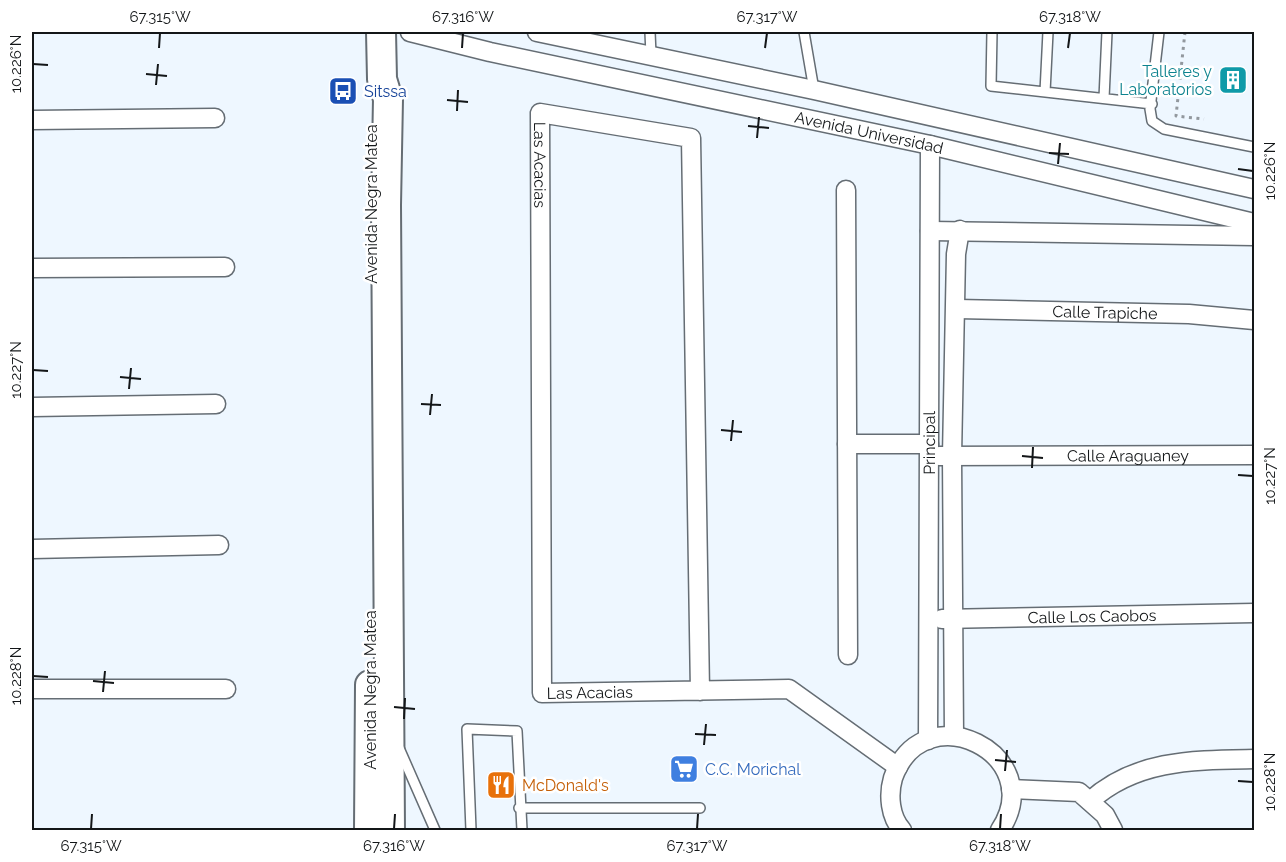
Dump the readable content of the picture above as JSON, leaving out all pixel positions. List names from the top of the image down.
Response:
{
  "streets": {
    "main road": ["Avenida Negra Matea"],
    "street": [
      "Avenida Universidad",
      "Las Acacias",
      "Calle Trapiche",
      "Principal",
      "Calle Araguaney",
      "Calle Los Caobos"
    ]
  },
  "crossings": [
    ["Avenida Universidad", "Principal"],
    ["Calle Trapiche", "Principal"],
    ["Principal", "Calle Araguaney"],
    ["Principal", "Calle Los Caobos"]
  ],
  "places": {
    "building": ["Talleres y Laboratorios"],
    "bus stop": ["Sitssa"],
    "supermarket": ["C.C. Morichal"],
    "restaurant": ["McDonald's"]
  },
  "coordinates": [
    "67.315°W",
    "67.316°W",
    "67.317°W",
    "67.318°W",
    "10.226°N",
    "10.227°N",
    "10.228°N"
  ]
}
